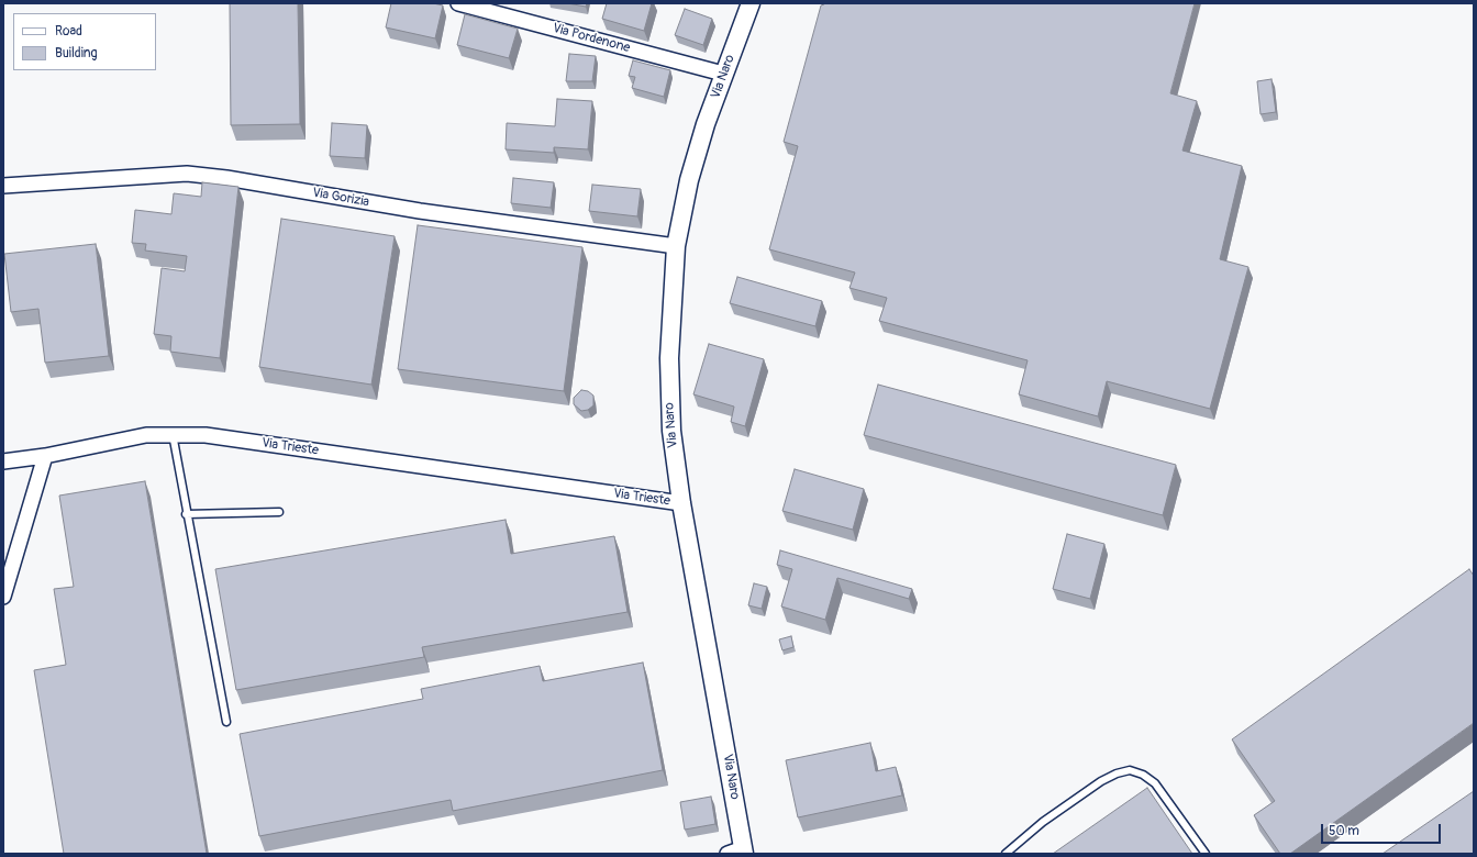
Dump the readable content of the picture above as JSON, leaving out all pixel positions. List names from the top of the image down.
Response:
{
  "streets": {
    "street": [
      "Via Pordenone",
      "Via Naro",
      "Via Gorizia",
      "Via Trieste"
    ]
  },
  "crossings": [
    ["Via Pordenone", "Via Naro"],
    ["Via Naro", "Via Gorizia"],
    ["Via Naro", "Via Trieste"]
  ],
  "legend": ["Road", "Building"],
  "scale_bar": "50 m"
}
